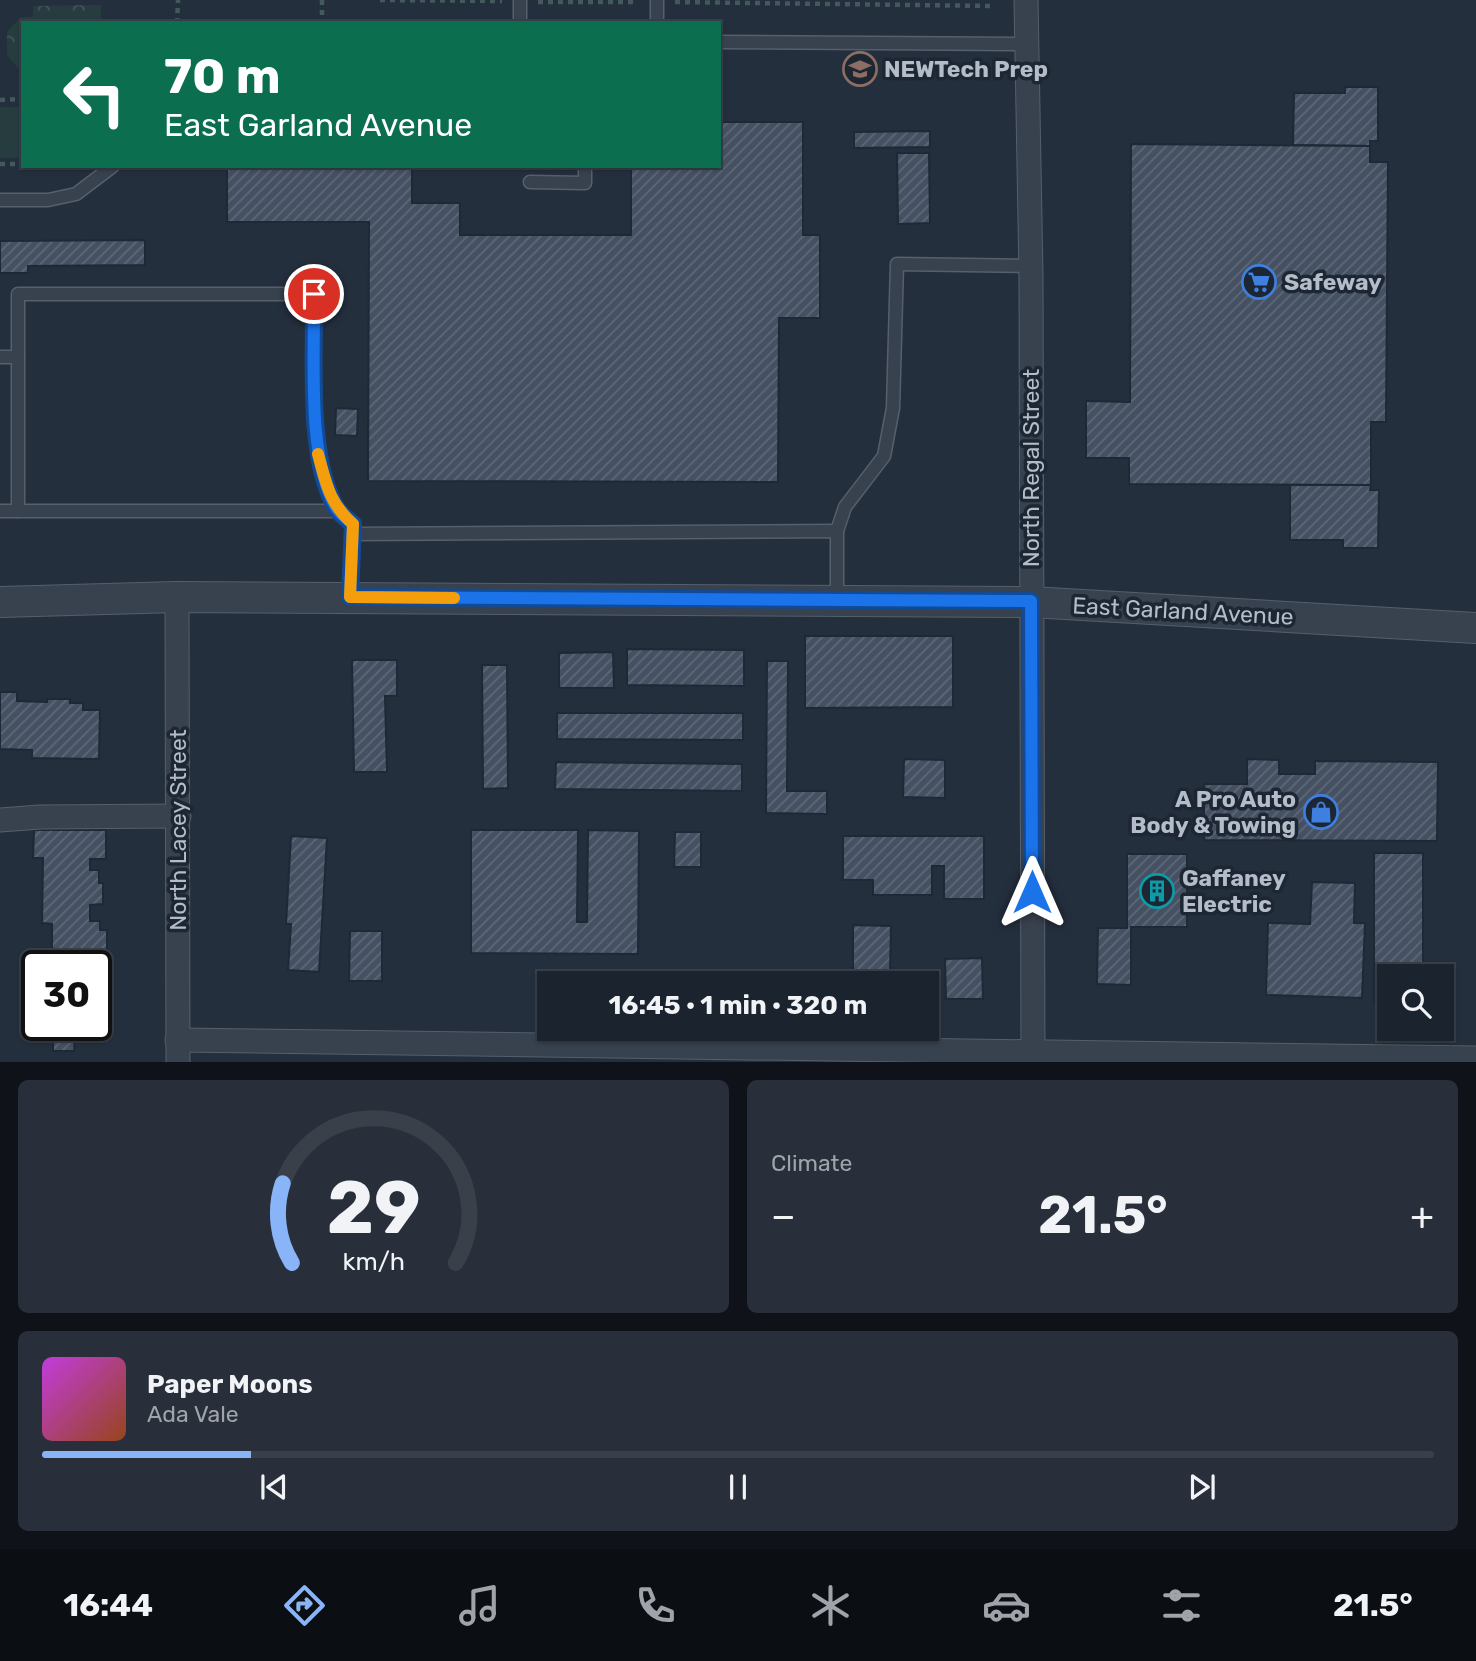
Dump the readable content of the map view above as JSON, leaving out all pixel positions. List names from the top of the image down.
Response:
{
  "streets": {
    "street": ["North Regal Street", "East Garland Avenue", "North Lacey Street"]
  },
  "crossings": [
    ["North Regal Street", "East Garland Avenue"],
    ["East Garland Avenue", "North Lacey Street"]
  ],
  "places": {
    "school or university": ["NEWTech Prep"],
    "supermarket": ["Safeway"],
    "shop": ["A Pro Auto Body & Towing"],
    "building": ["Gaffaney Electric"]
  },
  "page": {
    "turn": ["70 m", "East Garland Avenue"],
    "limit": "30",
    "trip": "16:45 · 1 min · 320 m",
    "tile": "Climate",
    "heat": ["−", "21.5°", "+"],
    "song": ["Paper Moons", "Ada Vale"],
    "tabs": ["16:44", "21.5°"],
    "gauge": ["29", "km/h"]
  }
}
